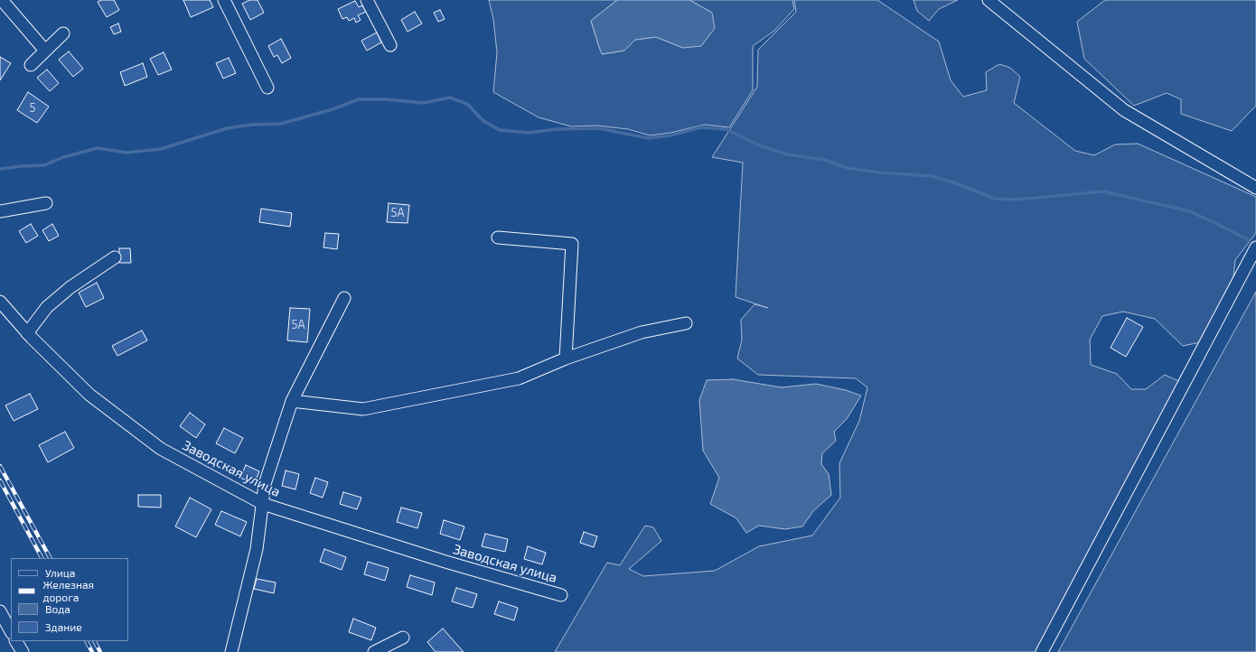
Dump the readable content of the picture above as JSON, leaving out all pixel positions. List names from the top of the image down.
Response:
{
  "streets": {
    "street": ["Заводская улица"]
  },
  "house_numbers": ["5", "5А", "5А"],
  "legend": [
    "Улица",
    "Железная дорога",
    "Вода",
    "Здание"
  ]
}
